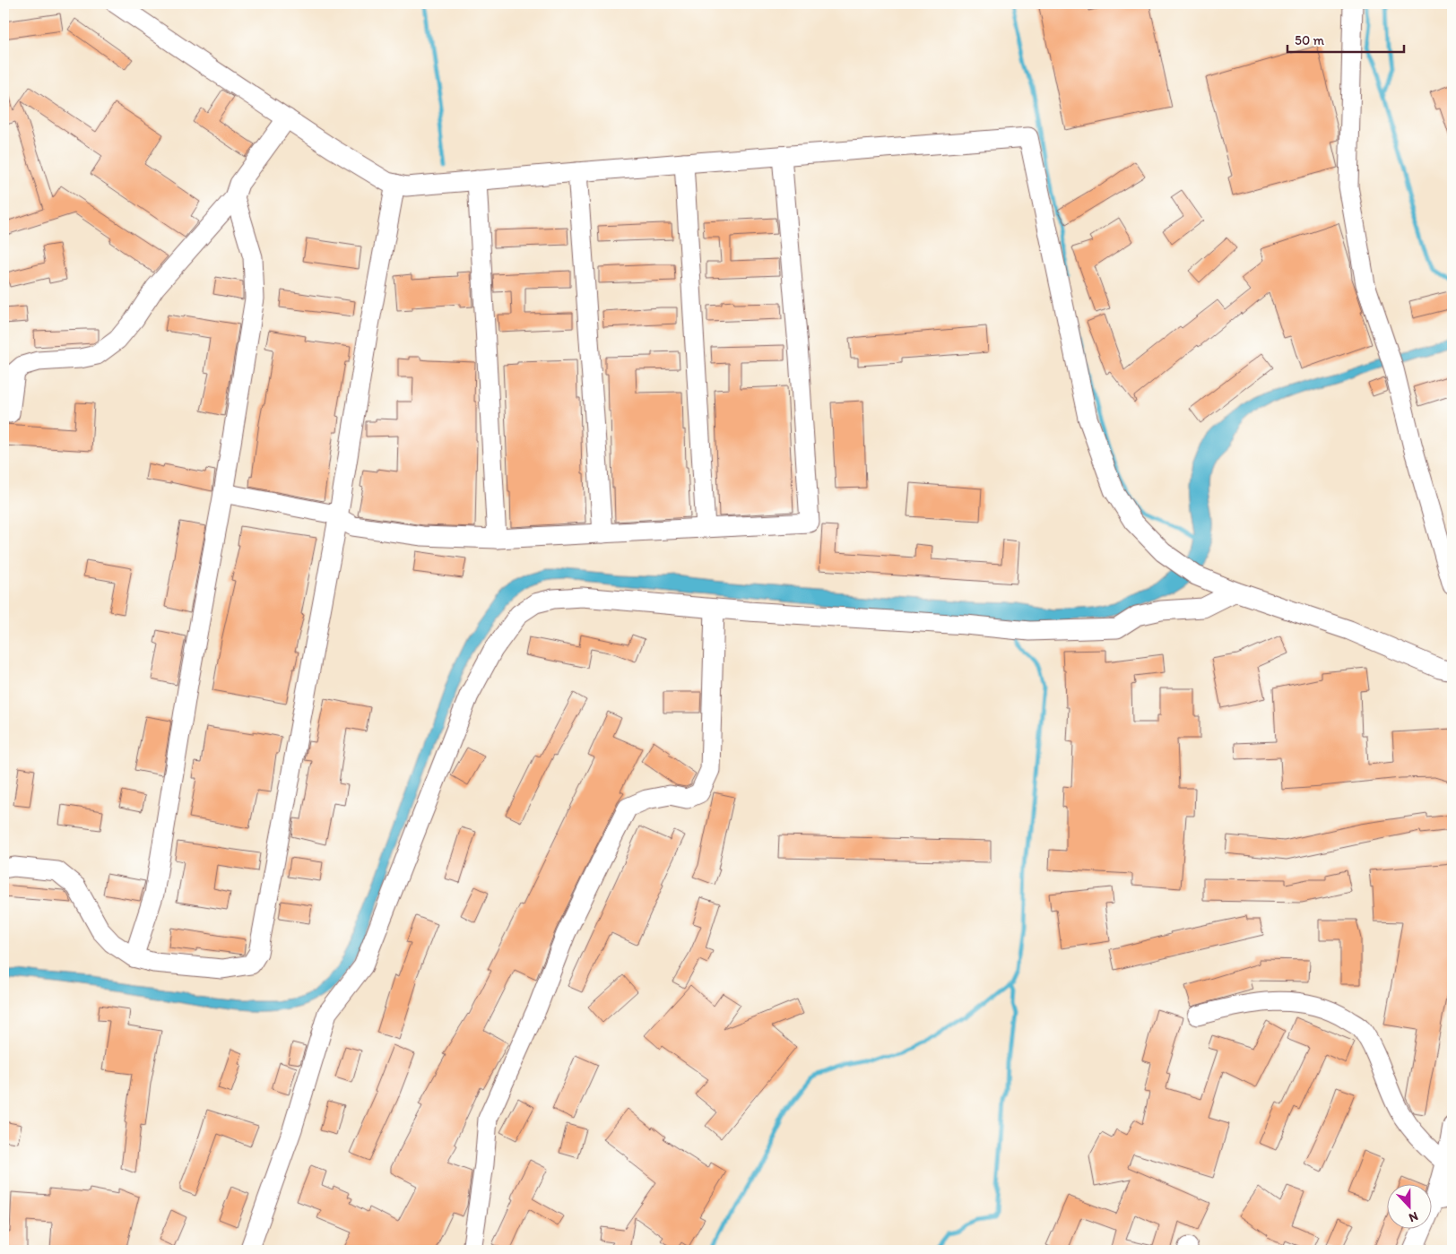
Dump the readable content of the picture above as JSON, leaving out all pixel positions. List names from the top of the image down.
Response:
{
  "scale_bar": "50 m",
  "north": "bottom"
}
